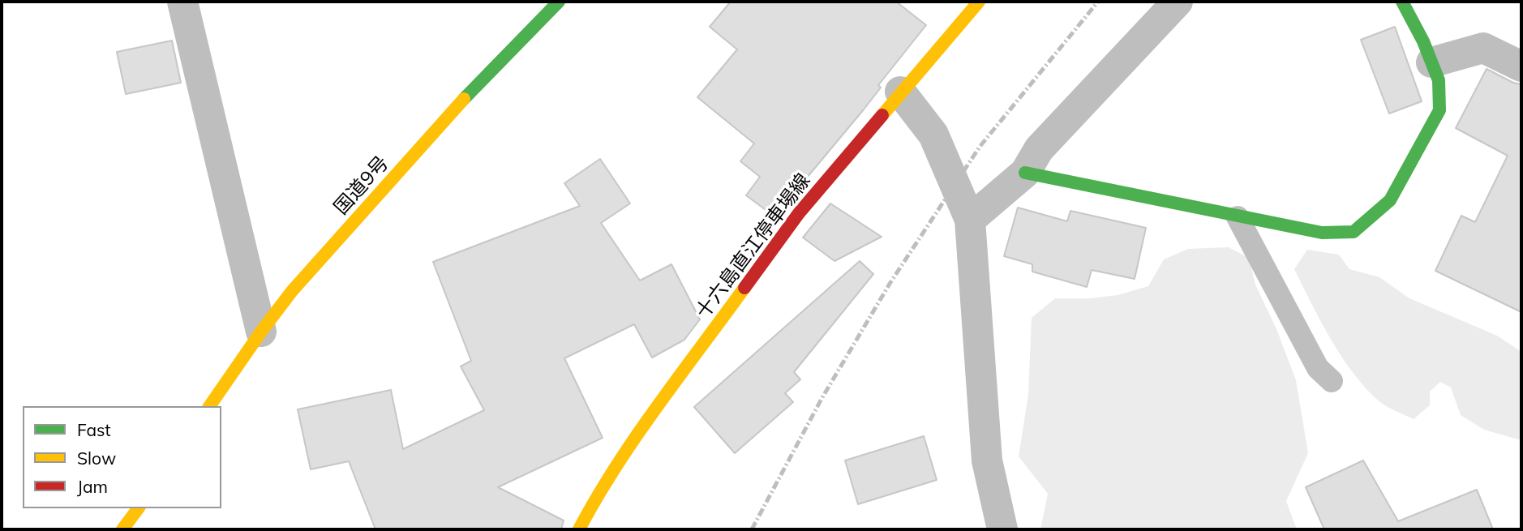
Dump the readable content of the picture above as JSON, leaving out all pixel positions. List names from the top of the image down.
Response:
{
  "streets": {
    "main road": ["国道9号", "十六島直江停車場線"]
  },
  "legend": ["Fast", "Slow", "Jam"]
}
